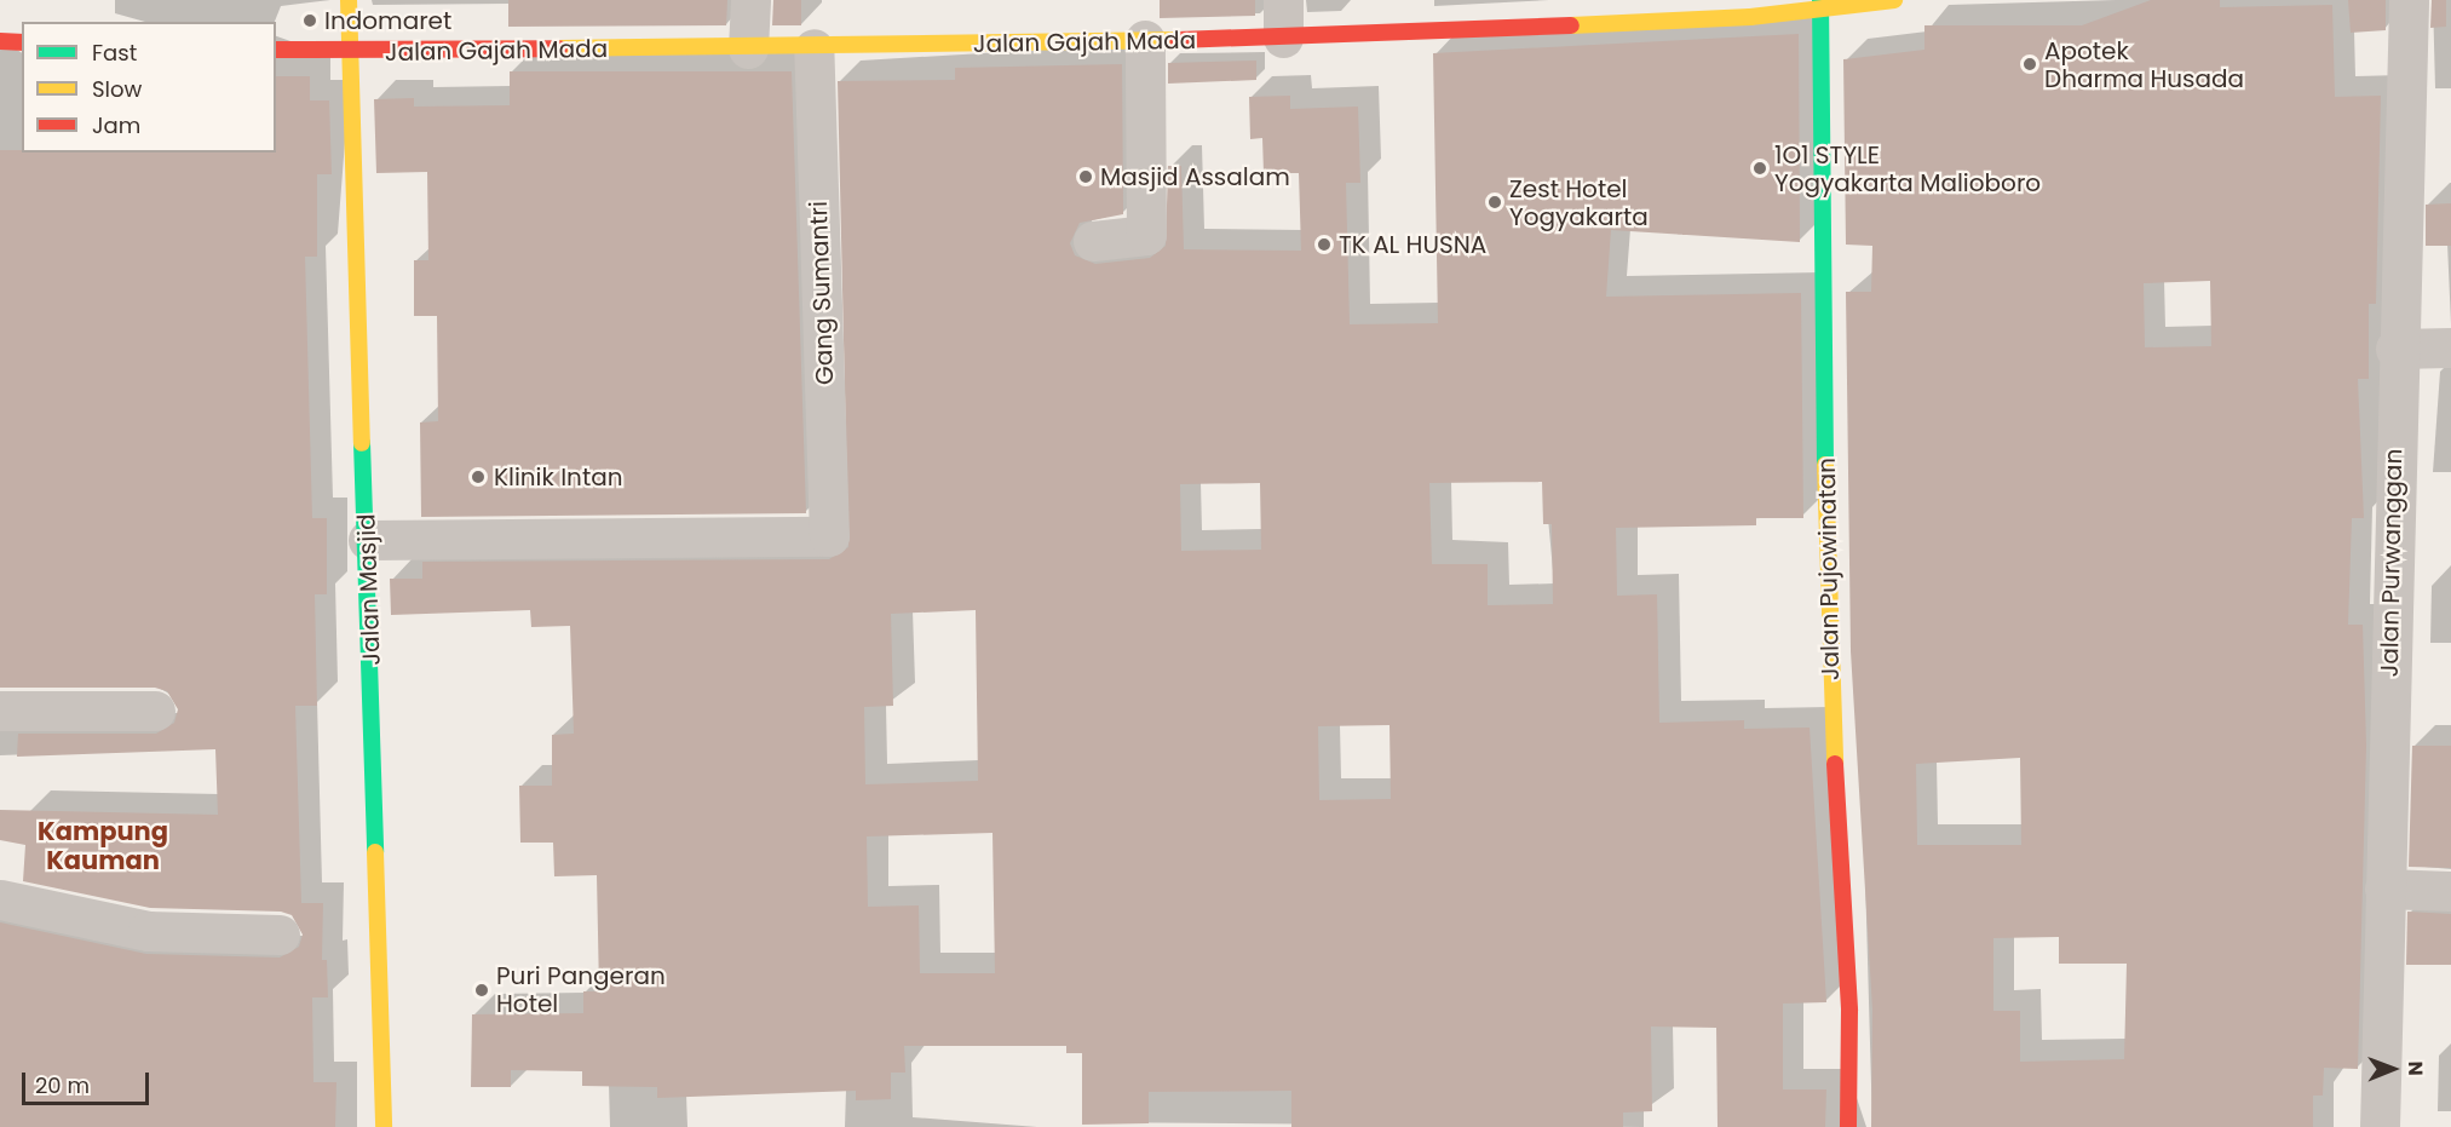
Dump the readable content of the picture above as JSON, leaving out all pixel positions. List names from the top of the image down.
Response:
{
  "streets": {
    "street": [
      "Jalan Gajah Mada",
      "Gang Sumantri",
      "Jalan Purwanggan",
      "Jalan Pujowinatan",
      "Jalan Masjid"
    ]
  },
  "crossings": [
    ["Jalan Gajah Mada", "Gang Sumantri"],
    ["Jalan Gajah Mada", "Jalan Pujowinatan"],
    ["Jalan Gajah Mada", "Jalan Masjid"],
    ["Gang Sumantri", "Jalan Masjid"]
  ],
  "districts": ["Kampung Kauman"],
  "places": [
    "Indomaret",
    "Apotek Dharma Husada",
    "1O1 STYLE Yogyakarta Malioboro",
    "Masjid Assalam",
    "Zest Hotel Yogyakarta",
    "TK AL HUSNA",
    "Klinik Intan",
    "Puri Pangeran Hotel"
  ],
  "legend": ["Fast", "Slow", "Jam"],
  "scale_bar": "20 m",
  "north": "right"
}
